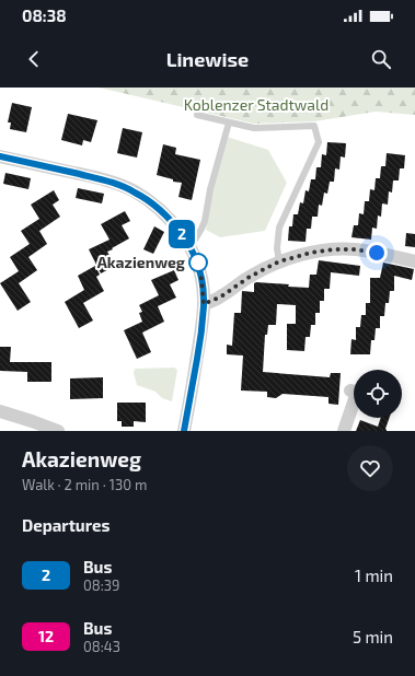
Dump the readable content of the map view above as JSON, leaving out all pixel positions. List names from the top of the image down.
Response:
{
  "parks": ["Koblenzer Stadtwald"],
  "places": ["Akazienweg"],
  "lines": ["bus line 2"],
  "page": {
    "status": "08:38",
    "header": "Linewise",
    "on_map": "2",
    "heading": [
      ["Akazienweg", "Walk · 2 min · 130 m"],
      "Departures"
    ],
    "list": [
      {
        "mark": "2",
        "name": "Bus",
        "note": "08:39",
        "value": "1 min"
      },
      {
        "mark": "12",
        "name": "Bus",
        "note": "08:43",
        "value": "5 min"
      }
    ]
  }
}
